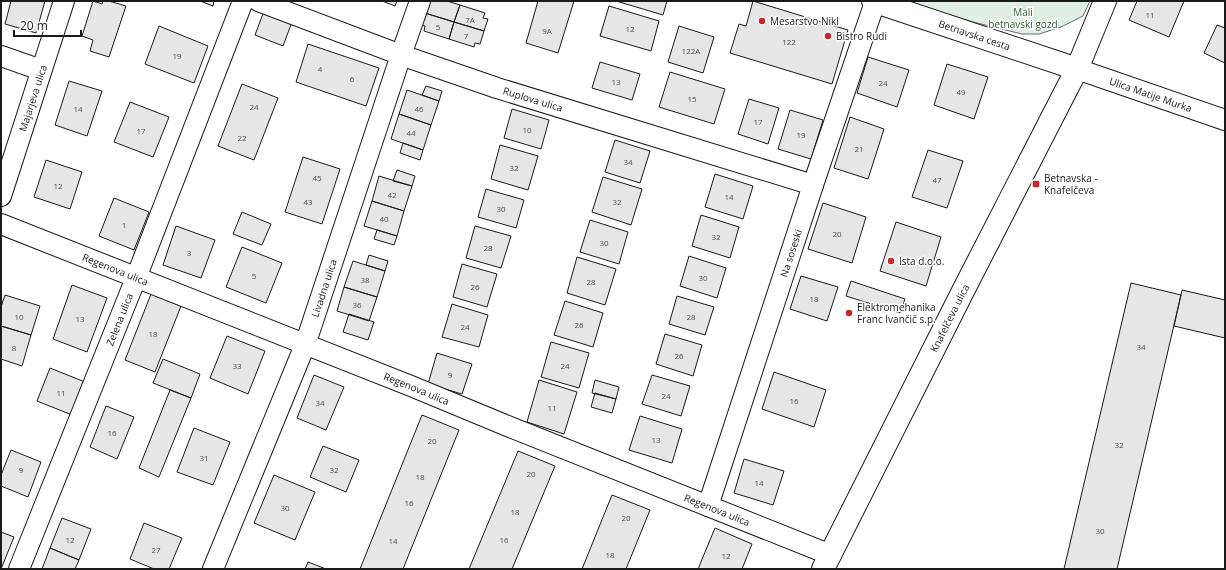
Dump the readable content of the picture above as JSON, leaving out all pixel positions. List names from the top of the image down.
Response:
{
  "streets": {
    "street": [
      "Betnavska cesta",
      "Ulica Matije Murka",
      "Majarjeva ulica",
      "Ruplova ulica",
      "Na soseski",
      "Regenova ulica",
      "Livadna ulica",
      "Knafelčeva ulica",
      "Zelena ulica"
    ]
  },
  "crossings": [
    ["Betnavska cesta", "Ulica Matije Murka"],
    ["Betnavska cesta", "Na soseski"],
    ["Betnavska cesta", "Knafelčeva ulica"],
    ["Ulica Matije Murka", "Knafelčeva ulica"],
    ["Ruplova ulica", "Na soseski"],
    ["Ruplova ulica", "Livadna ulica"],
    ["Na soseski", "Regenova ulica"],
    ["Regenova ulica", "Livadna ulica"],
    ["Regenova ulica", "Knafelčeva ulica"],
    ["Regenova ulica", "Zelena ulica"]
  ],
  "parks": ["Mali betnavski gozd"],
  "places": {
    "other": [
      "Mesarstvo Nikl",
      "Bistro Rudi",
      "Ista d.o.o.",
      "Elektromehanika Franc Ivančič s.p."
    ],
    "transit": ["Betnavska - Knafelčeva"]
  },
  "house_numbers": [
    "11",
    "7A",
    "5",
    "12",
    "9A",
    "7",
    "122",
    "122A",
    "19",
    "4",
    "6",
    "13",
    "24",
    "49",
    "15",
    "24",
    "14",
    "46",
    "17",
    "10",
    "17",
    "44",
    "19",
    "22",
    "21",
    "34",
    "32",
    "45",
    "47",
    "12",
    "42",
    "14",
    "43",
    "32",
    "30",
    "40",
    "1",
    "20",
    "32",
    "30",
    "28",
    "3",
    "5",
    "30",
    "38",
    "28",
    "26",
    "18",
    "36",
    "10",
    "28",
    "13",
    "26",
    "24",
    "18",
    "34",
    "8",
    "26",
    "33",
    "24",
    "9",
    "11",
    "24",
    "16",
    "34",
    "11",
    "16",
    "13",
    "20",
    "32",
    "31",
    "9",
    "32",
    "20",
    "18",
    "14",
    "16",
    "30",
    "18",
    "20",
    "30",
    "12",
    "16",
    "14",
    "27",
    "18",
    "12"
  ],
  "scale_bar": "20 m"
}
